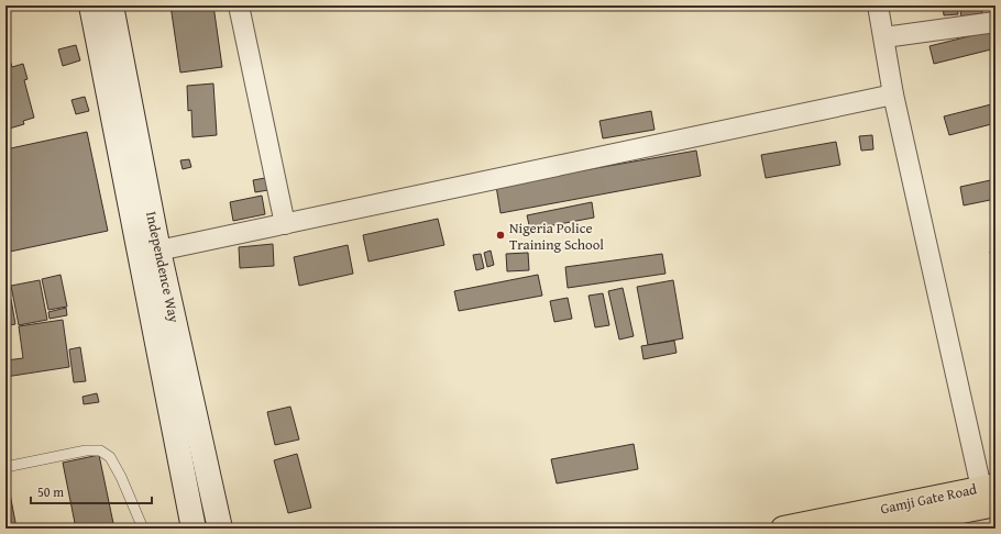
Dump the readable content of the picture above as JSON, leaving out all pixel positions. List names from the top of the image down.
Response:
{
  "streets": {
    "main road": ["Independence Way", "Gamji Gate Road"]
  },
  "places": ["Nigeria Police Training School"],
  "scale_bar": "50 m"
}
